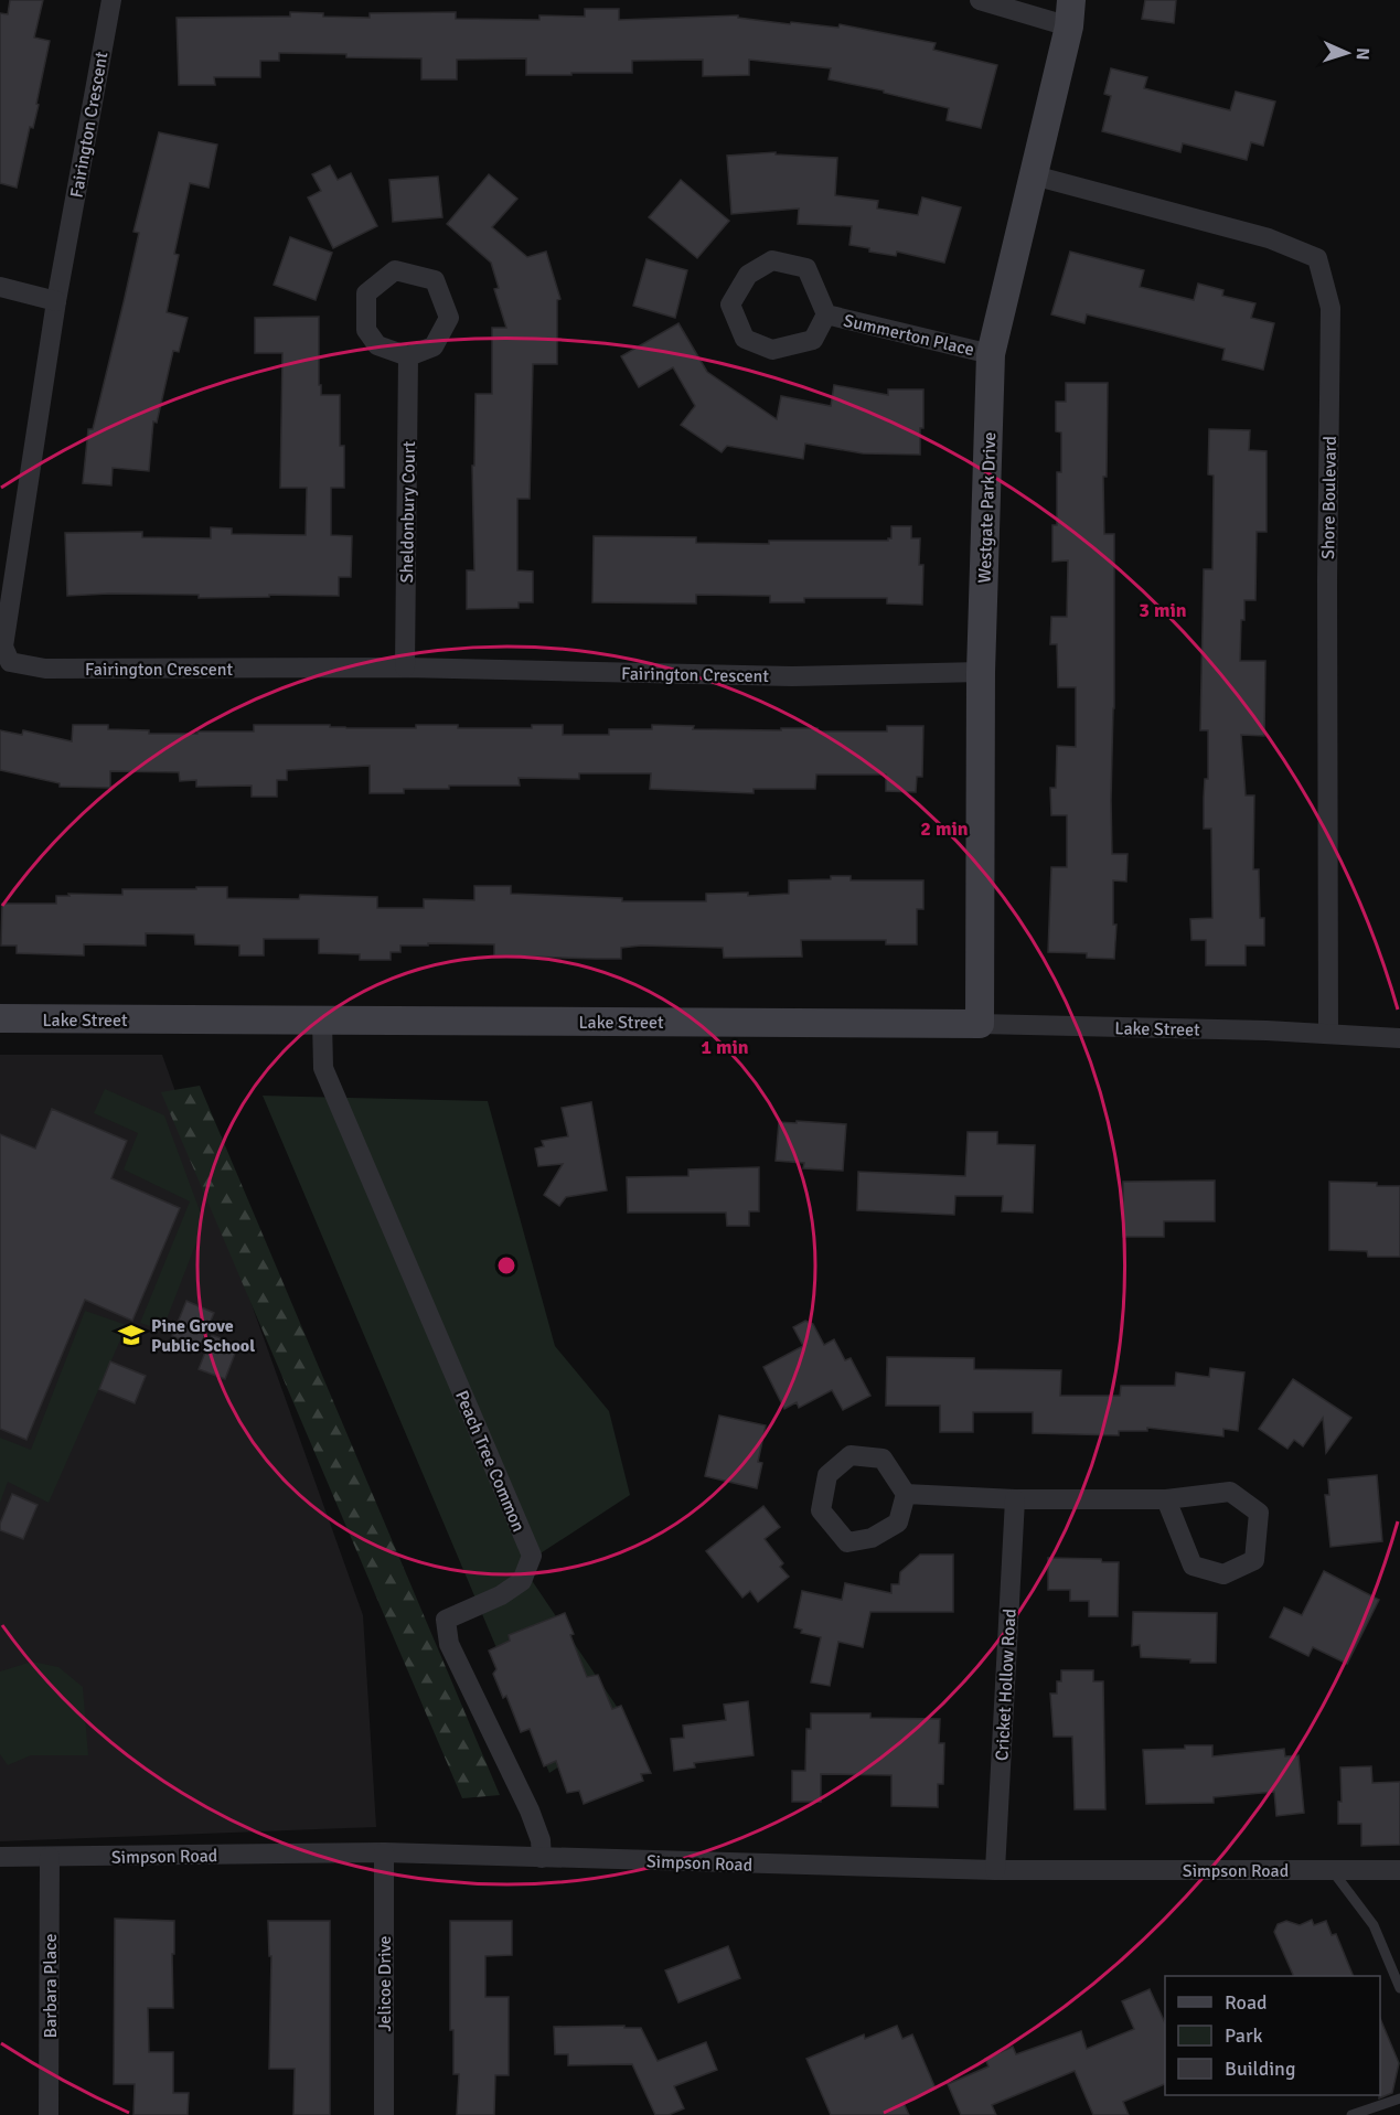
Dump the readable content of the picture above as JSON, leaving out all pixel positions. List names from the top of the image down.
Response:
{
  "streets": {
    "street": [
      "Fairington Crescent",
      "Summerton Place",
      "Shore Boulevard",
      "Westgate Park Drive",
      "Sheldonbury Court",
      "Lake Street",
      "Peach Tree Common",
      "Cricket Hollow Road",
      "Simpson Road",
      "Jelicoe Drive",
      "Barbara Place"
    ]
  },
  "crossings": [
    ["Fairington Crescent", "Westgate Park Drive"],
    ["Fairington Crescent", "Sheldonbury Court"],
    ["Summerton Place", "Westgate Park Drive"],
    ["Shore Boulevard", "Westgate Park Drive"],
    ["Shore Boulevard", "Lake Street"],
    ["Westgate Park Drive", "Lake Street"],
    ["Lake Street", "Peach Tree Common"],
    ["Peach Tree Common", "Simpson Road"],
    ["Cricket Hollow Road", "Simpson Road"],
    ["Simpson Road", "Jelicoe Drive"],
    ["Simpson Road", "Barbara Place"]
  ],
  "places": {
    "school or university": ["Pine Grove Public School"]
  },
  "legend": ["Road", "Park", "Building"],
  "north": "right",
  "rings": ["3 min", "2 min", "1 min"]
}
